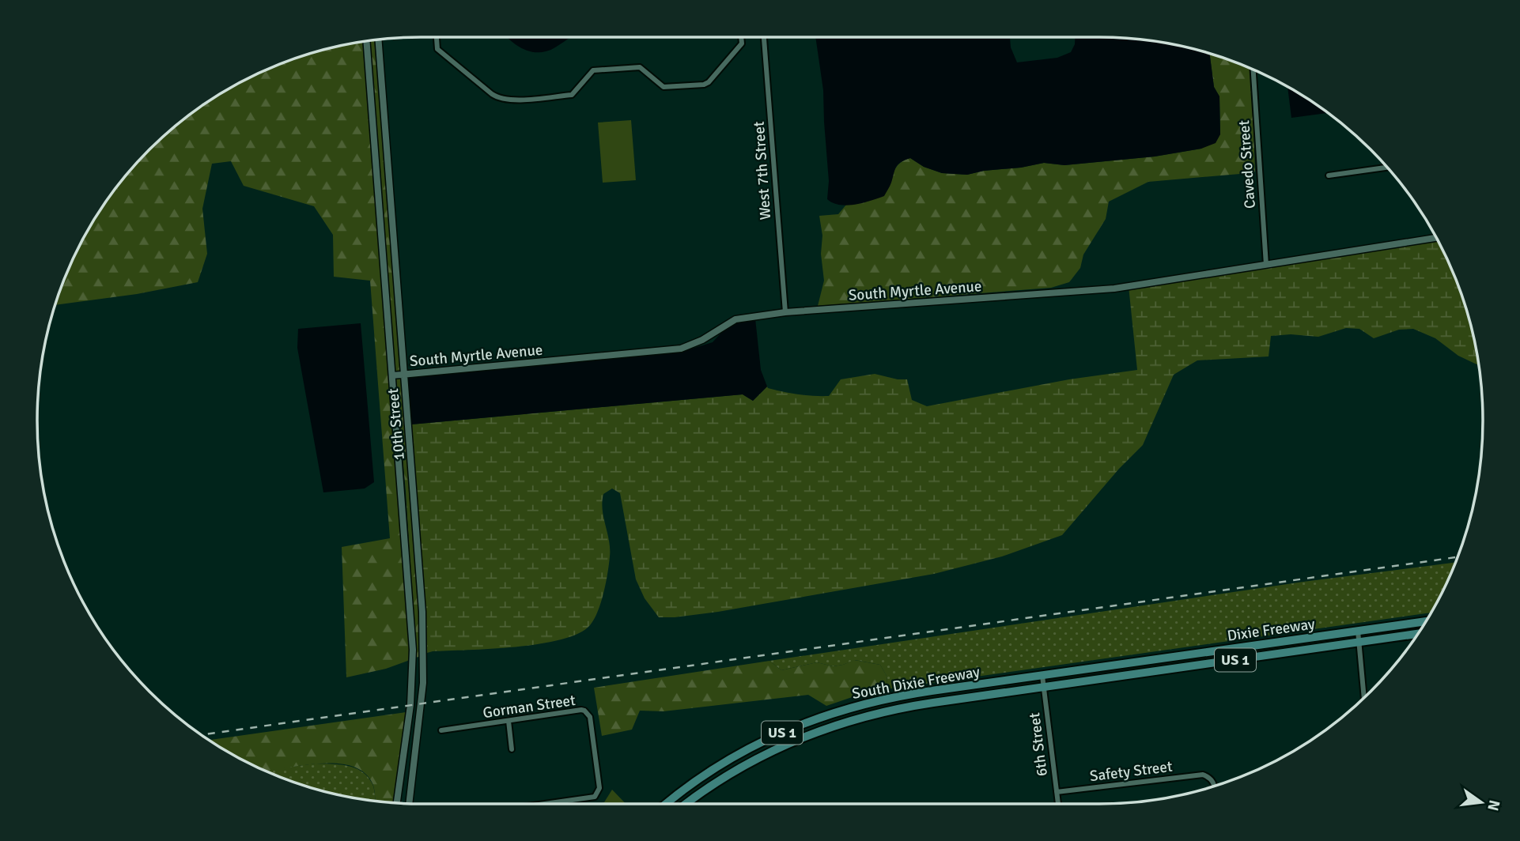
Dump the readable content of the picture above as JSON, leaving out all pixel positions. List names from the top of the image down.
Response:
{
  "streets": {
    "main road": ["Dixie Freeway", "US 1", "South Dixie Freeway"],
    "street": [
      "Cavedo Street",
      "West 7th Street",
      "South Myrtle Avenue",
      "10th Street",
      "Gorman Street",
      "6th Street",
      "Safety Street"
    ]
  },
  "crossings": [
    ["Cavedo Street", "South Myrtle Avenue"],
    ["West 7th Street", "South Myrtle Avenue"],
    ["South Myrtle Avenue", "10th Street"],
    ["Dixie Freeway", "South Dixie Freeway"],
    ["Dixie Freeway", "6th Street"],
    ["South Dixie Freeway", "6th Street"],
    ["6th Street", "Safety Street"]
  ],
  "north": "right"
}
